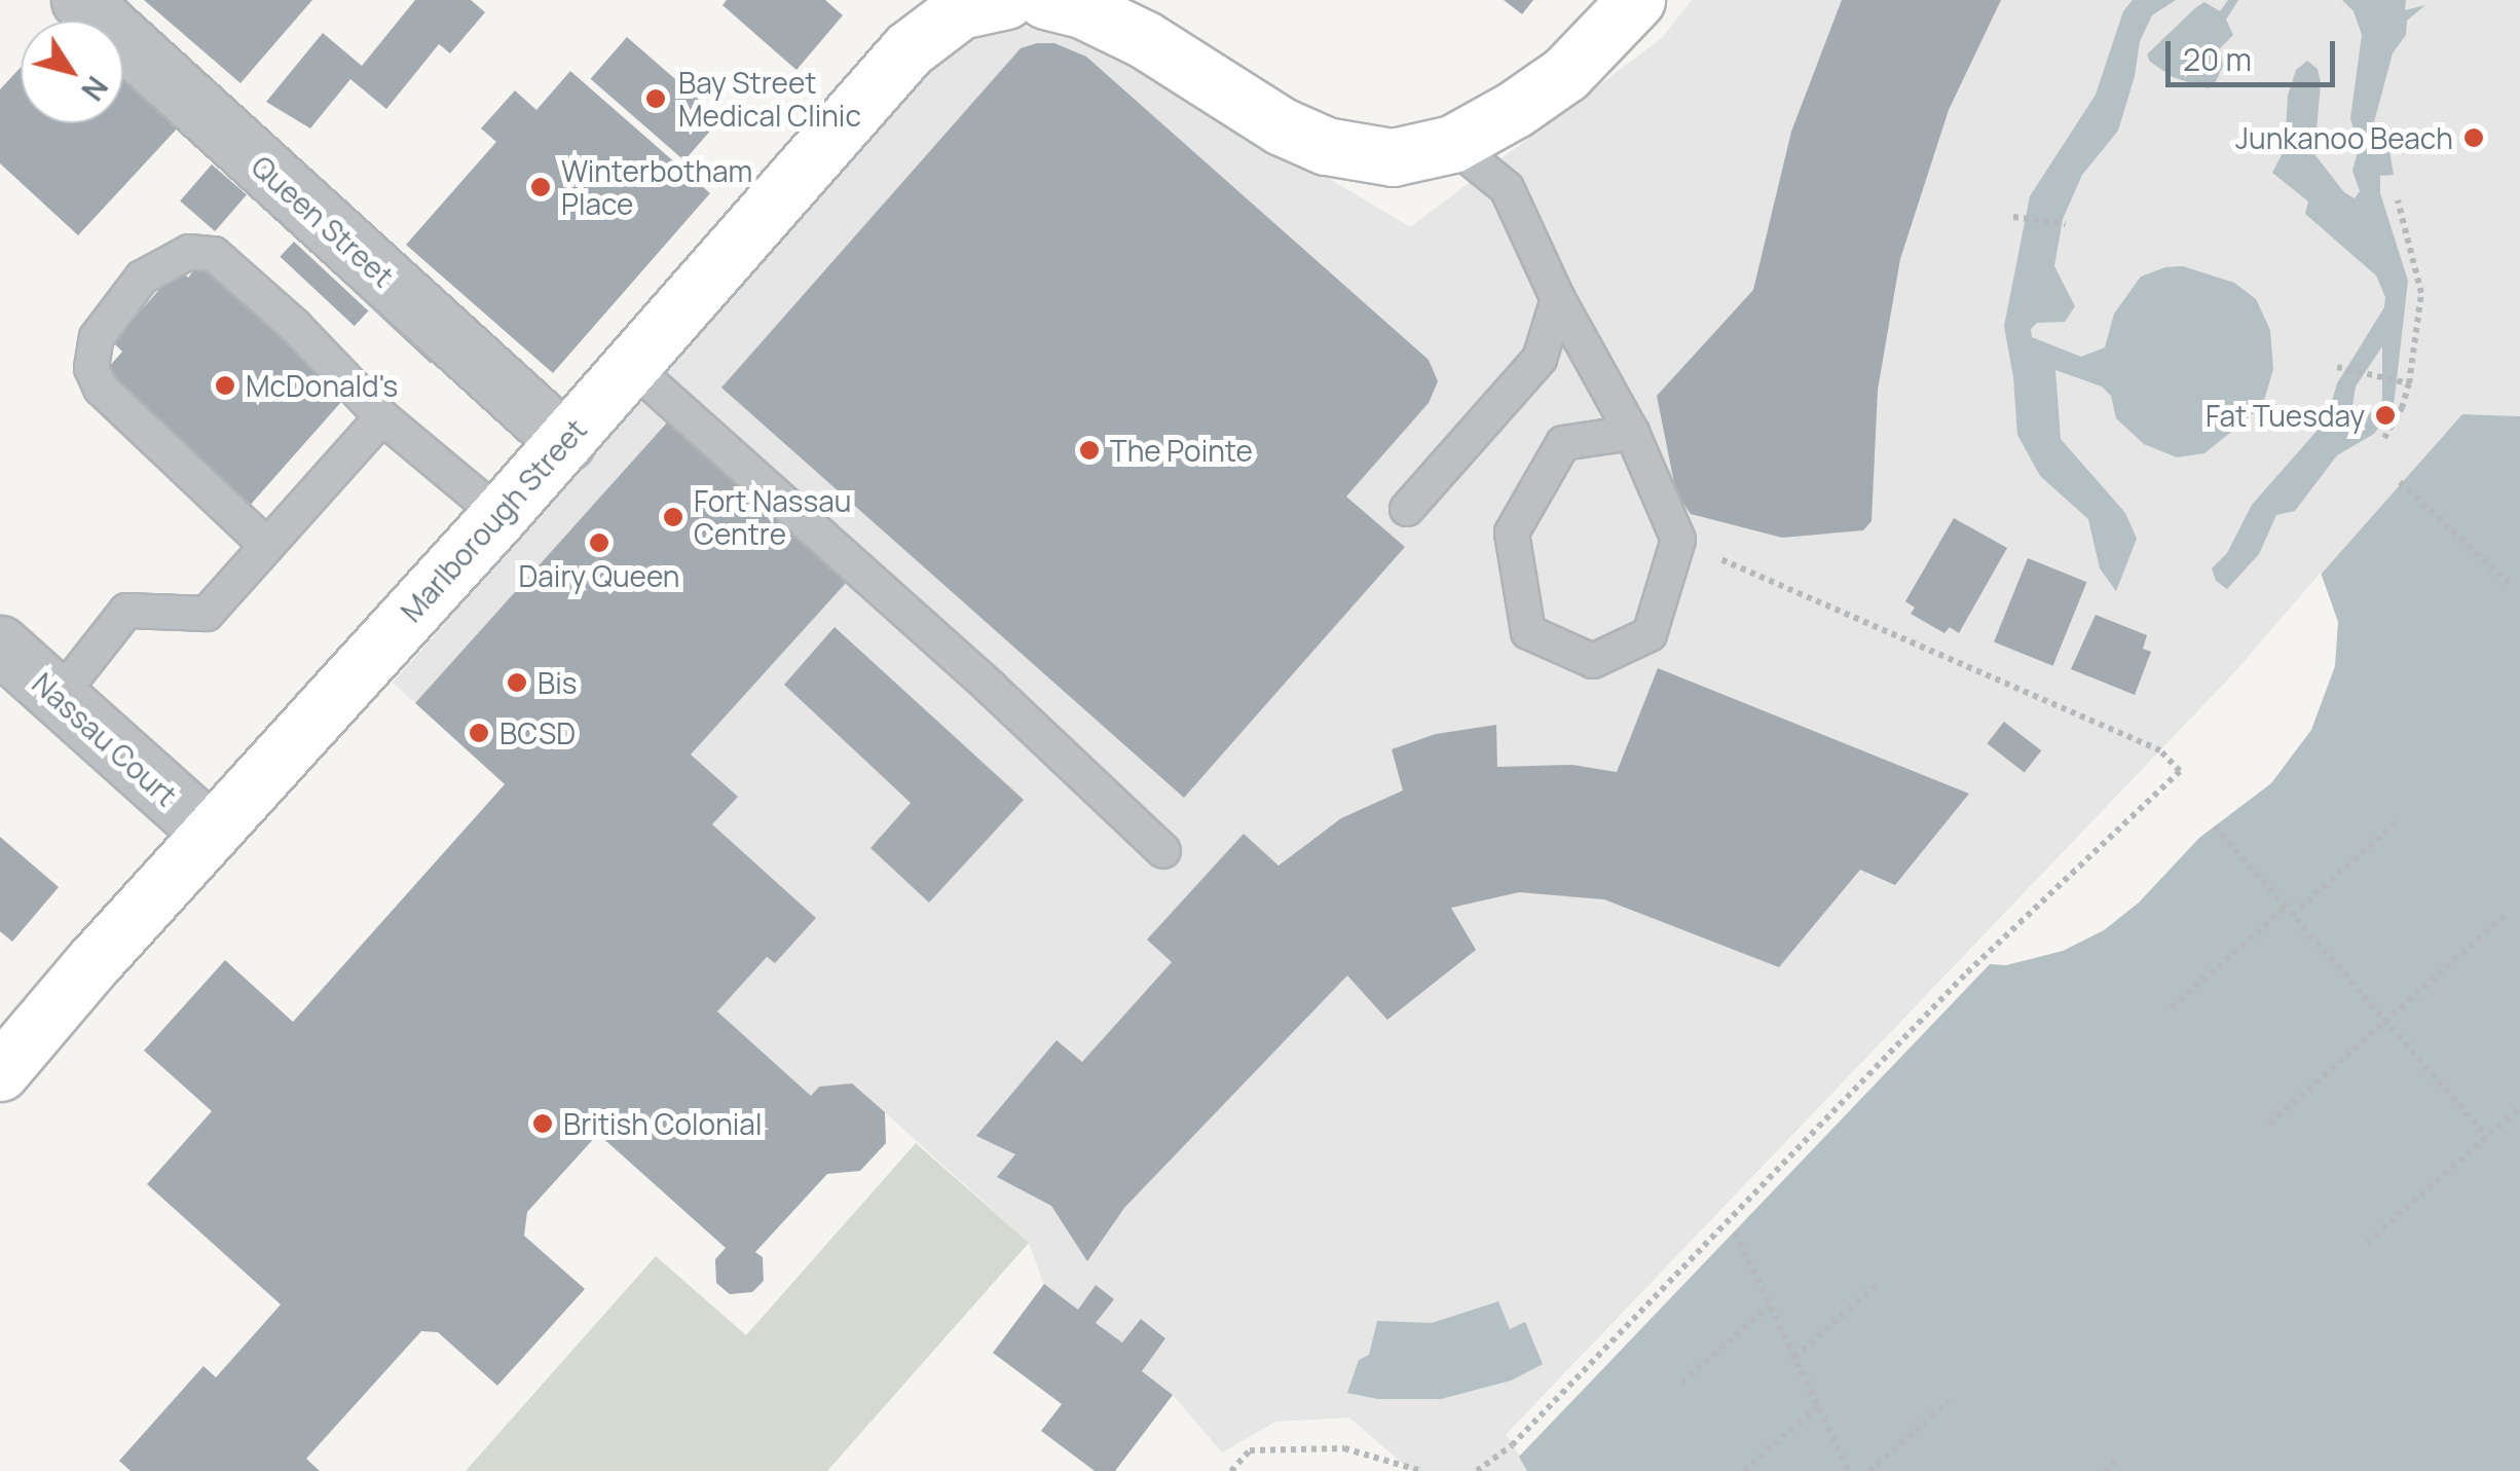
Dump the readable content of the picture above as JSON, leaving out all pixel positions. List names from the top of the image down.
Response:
{
  "streets": {
    "highway": ["Marlborough Street"],
    "street": ["Queen Street", "Nassau Court"]
  },
  "crossings": [
    ["Queen Street", "Marlborough Street"],
    ["Marlborough Street", "Nassau Court"]
  ],
  "places": [
    "Bay Street Medical Clinic",
    "Junkanoo Beach",
    "Winterbotham Place",
    "McDonald's",
    "Fat Tuesday",
    "The Pointe",
    "Fort Nassau Centre",
    "Dairy Queen",
    "Bis",
    "BCSD",
    "British Colonial"
  ],
  "scale_bar": "20 m",
  "north": "bottom right"
}
